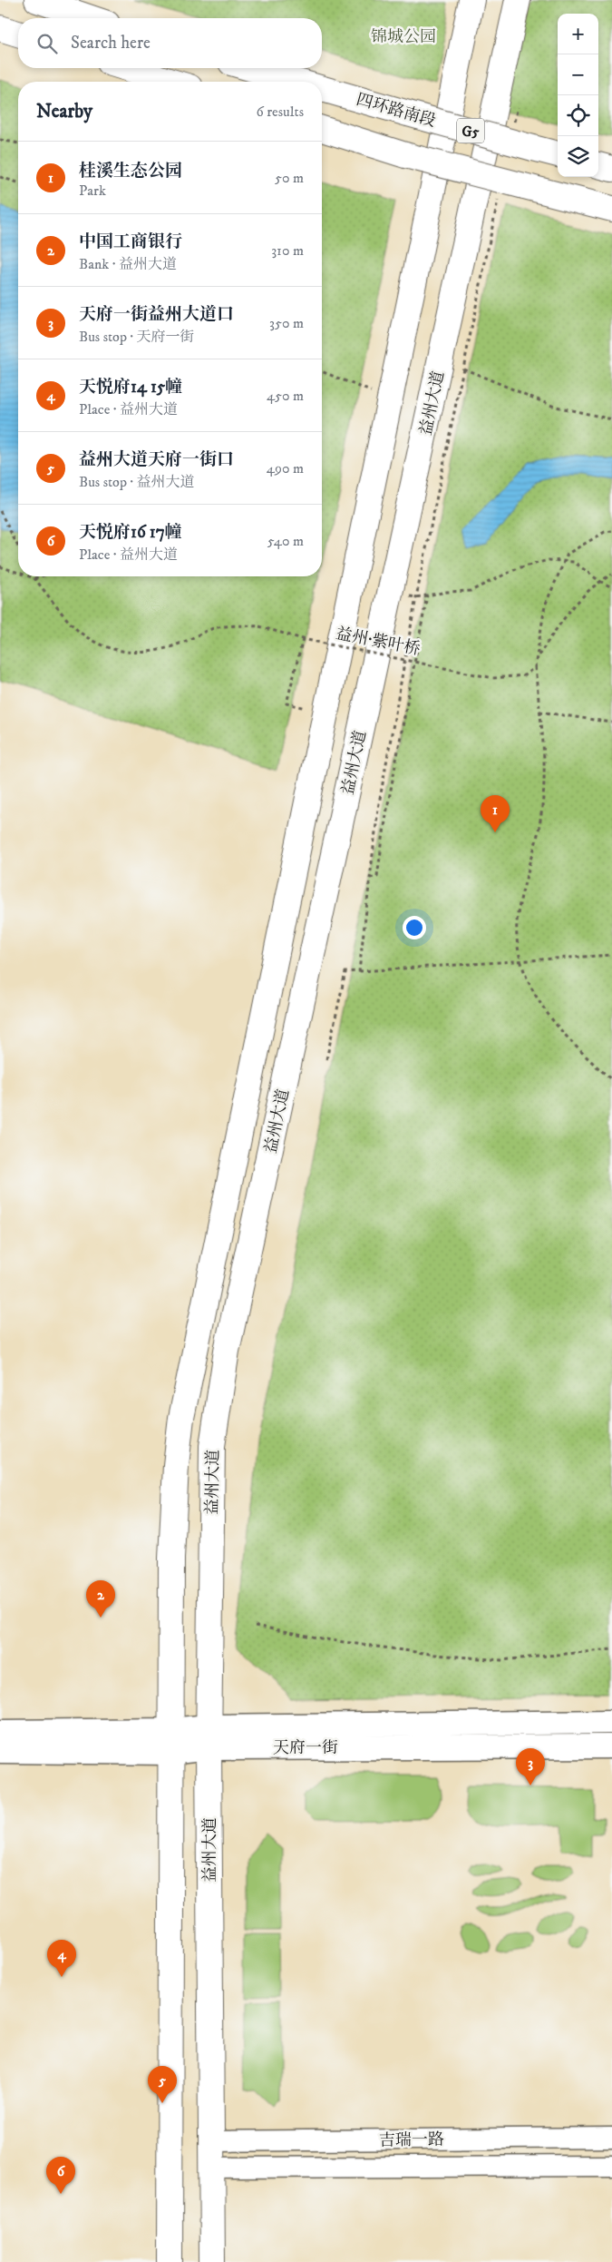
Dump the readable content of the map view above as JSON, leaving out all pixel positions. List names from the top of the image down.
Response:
{
  "streets": {
    "main road": [
      "四环路南段",
      "G5",
      "益州大道",
      "天府一街"
    ],
    "street": ["吉瑞一路"],
    "path": ["益州·紫叶桥"]
  },
  "crossings": [
    ["益州大道", "天府一街"],
    ["益州大道", "吉瑞一路"]
  ],
  "parks": ["锦城公园"],
  "page": {
    "map_buttons": ["+", "−"],
    "search": "Search here",
    "heading": ["Nearby", "6 results"],
    "list": [
      {
        "mark": "1",
        "name": "桂溪生态公园",
        "note": "Park",
        "value": "50 m"
      },
      {
        "mark": "2",
        "name": "中国工商银行",
        "note": "Bank · 益州大道",
        "value": "310 m"
      },
      {
        "mark": "3",
        "name": "天府一街益州大道口",
        "note": "Bus stop · 天府一街",
        "value": "350 m"
      },
      {
        "mark": "4",
        "name": "天悦府14 15幢",
        "note": "Place · 益州大道",
        "value": "450 m"
      },
      {
        "mark": "5",
        "name": "益州大道天府一街口",
        "note": "Bus stop · 益州大道",
        "value": "490 m"
      },
      {
        "mark": "6",
        "name": "天悦府16 17幢",
        "note": "Place · 益州大道",
        "value": "540 m"
      }
    ],
    "pins": [
      "1",
      "2",
      "3",
      "4",
      "5",
      "6"
    ]
  }
}
